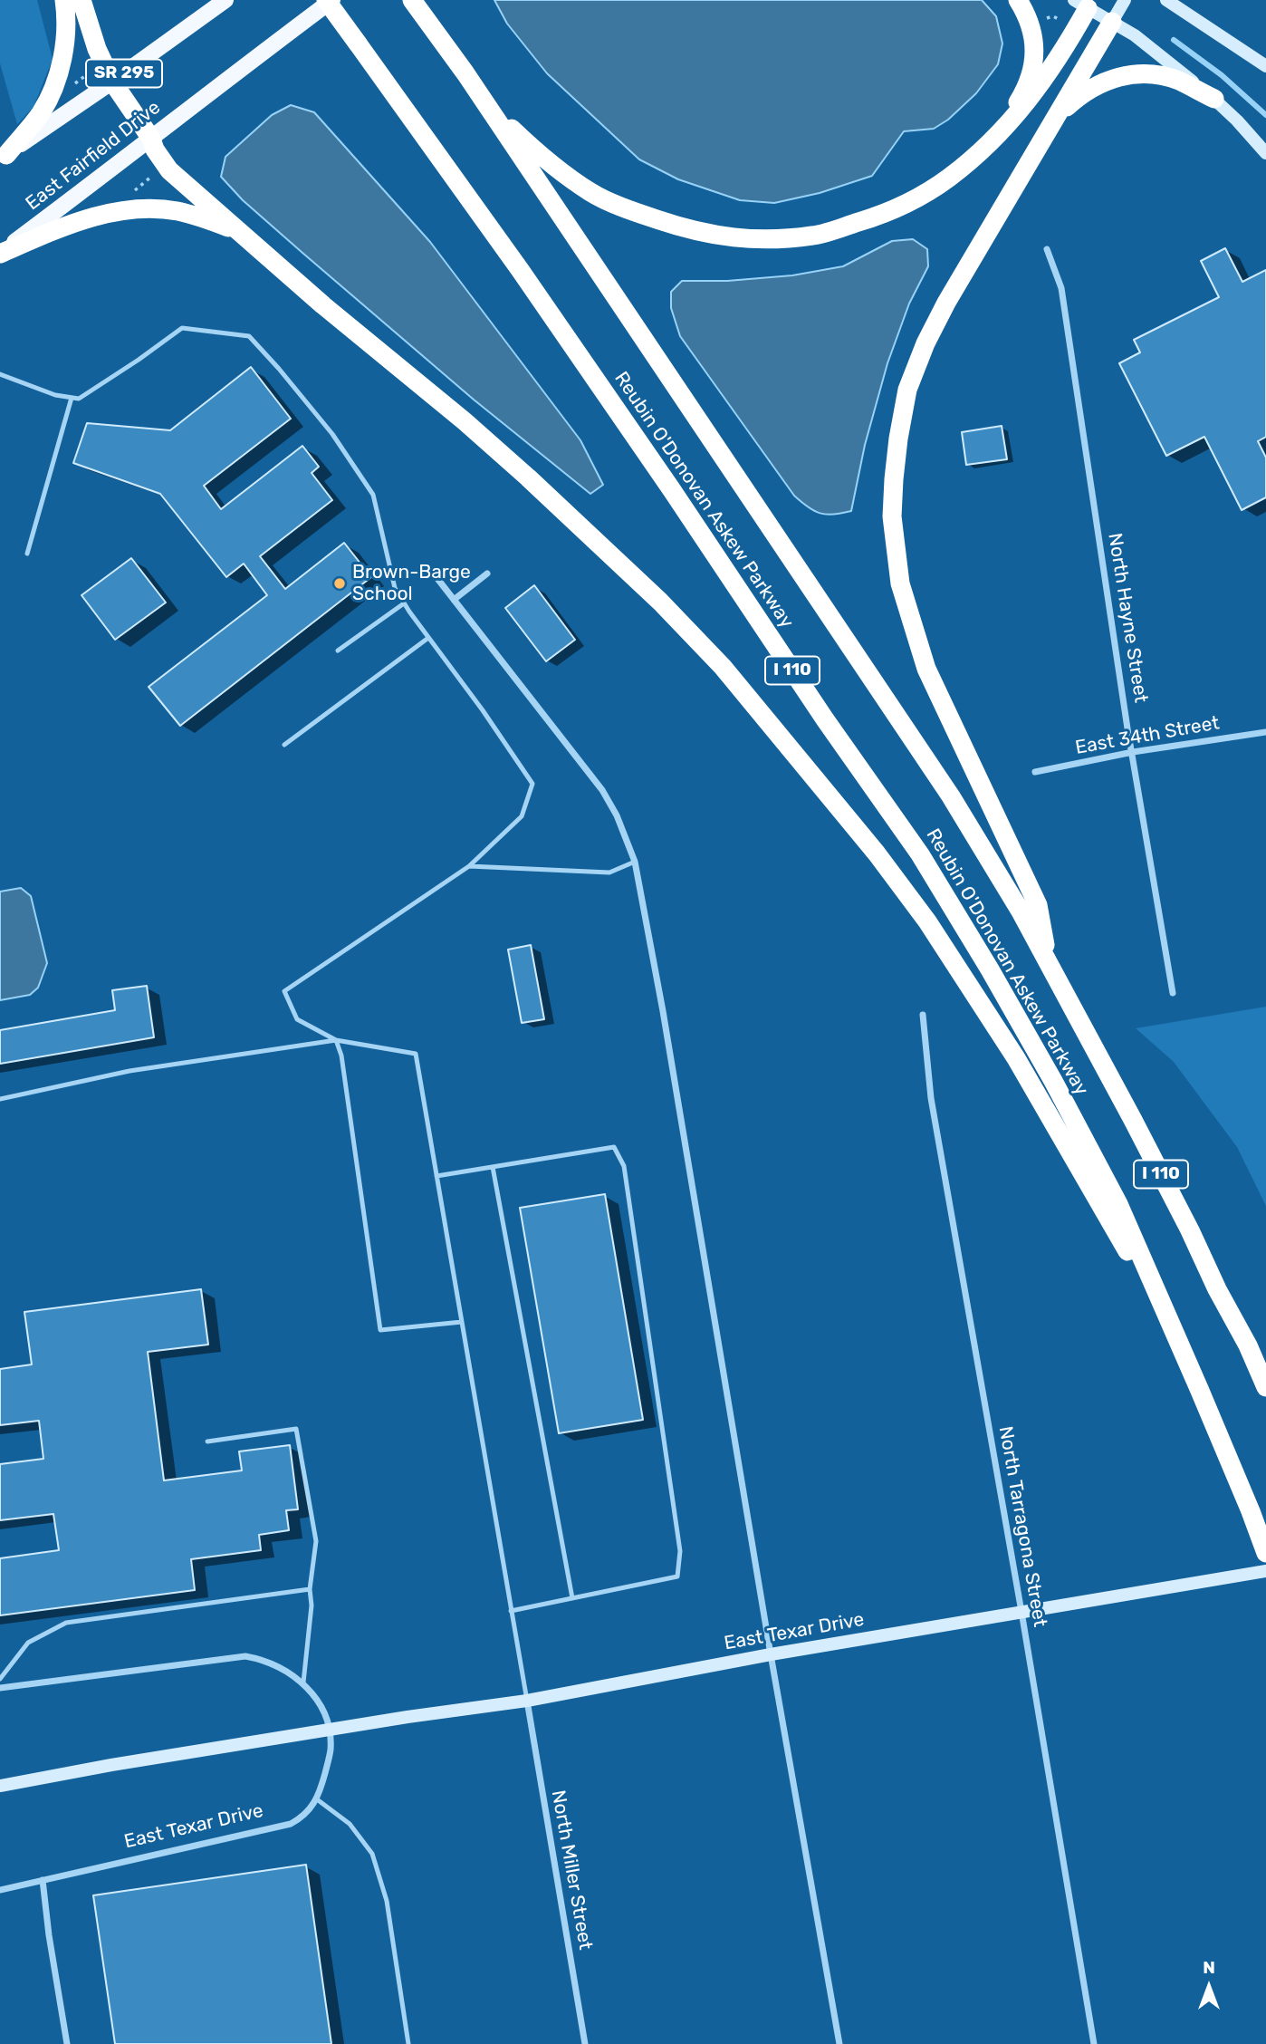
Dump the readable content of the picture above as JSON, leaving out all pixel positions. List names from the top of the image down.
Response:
{
  "streets": {
    "highway": ["Reubin O'Donovan Askew Parkway", "I 110"],
    "main road": ["SR 295", "East Fairfield Drive", "East Texar Drive"],
    "street": [
      "North Hayne Street",
      "East 34th Street",
      "North Tarragona Street",
      "North Miller Street"
    ]
  },
  "crossings": [
    ["North Hayne Street", "East 34th Street"],
    ["North Tarragona Street", "East Texar Drive"],
    ["East Texar Drive", "North Miller Street"]
  ],
  "places": ["Brown-Barge School"],
  "north": "top"
}
